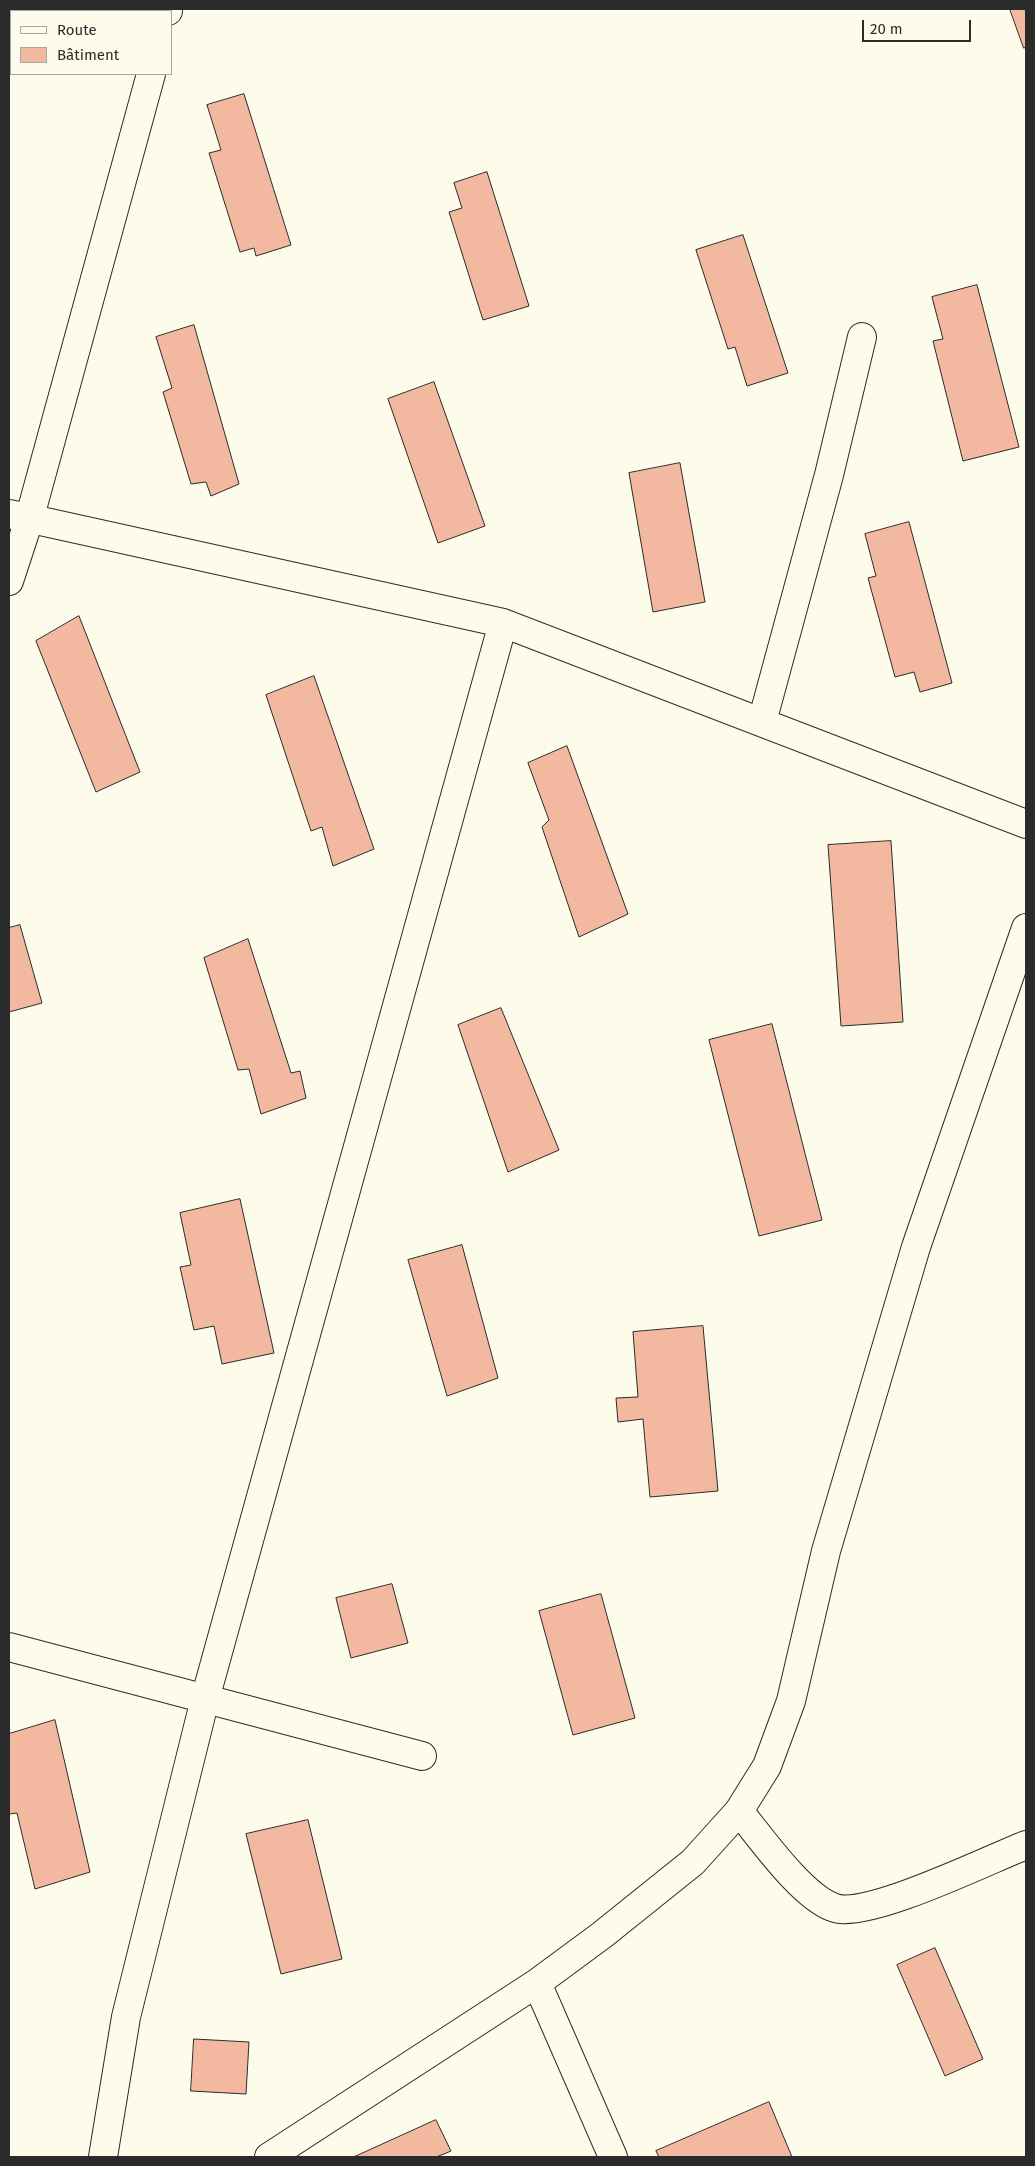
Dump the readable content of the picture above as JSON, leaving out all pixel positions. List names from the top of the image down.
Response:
{
  "legend": ["Route", "Bâtiment"],
  "scale_bar": "20 m"
}
